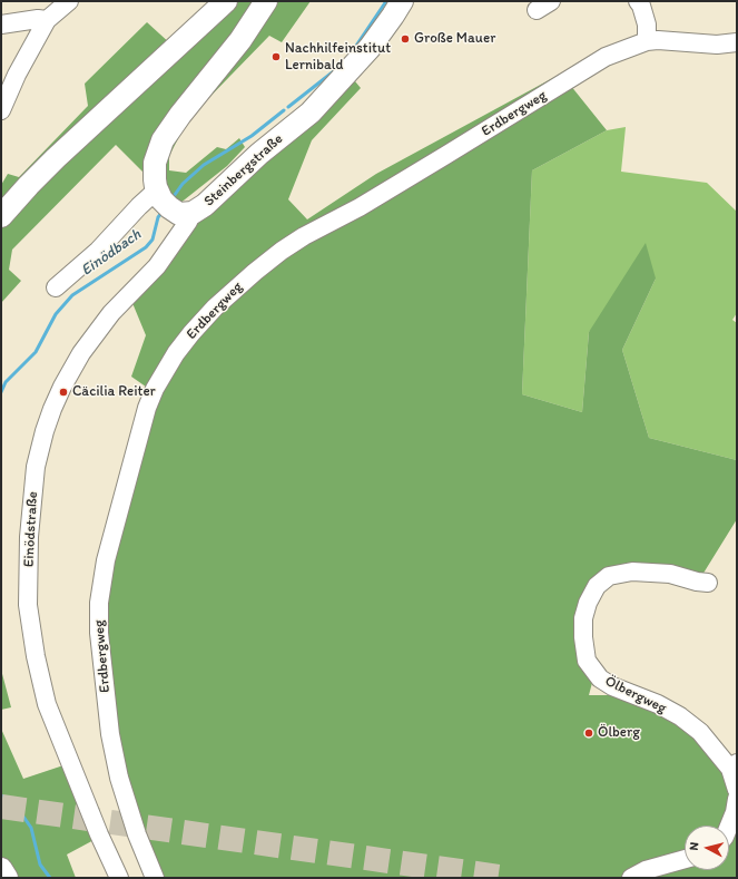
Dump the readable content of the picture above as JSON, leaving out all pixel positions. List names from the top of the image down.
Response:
{
  "streets": {
    "main road": ["Steinbergstraße"],
    "street": ["Erdbergweg", "Einödstraße", "Ölbergweg"]
  },
  "crossings": [
    ["Steinbergstraße", "Einödstraße"]
  ],
  "water": ["Einödbach"],
  "places": [
    "Große Mauer",
    "Nachhilfeinstitut Lernibald",
    "Cäcilia Reiter",
    "Ölberg"
  ],
  "north": "left"
}
